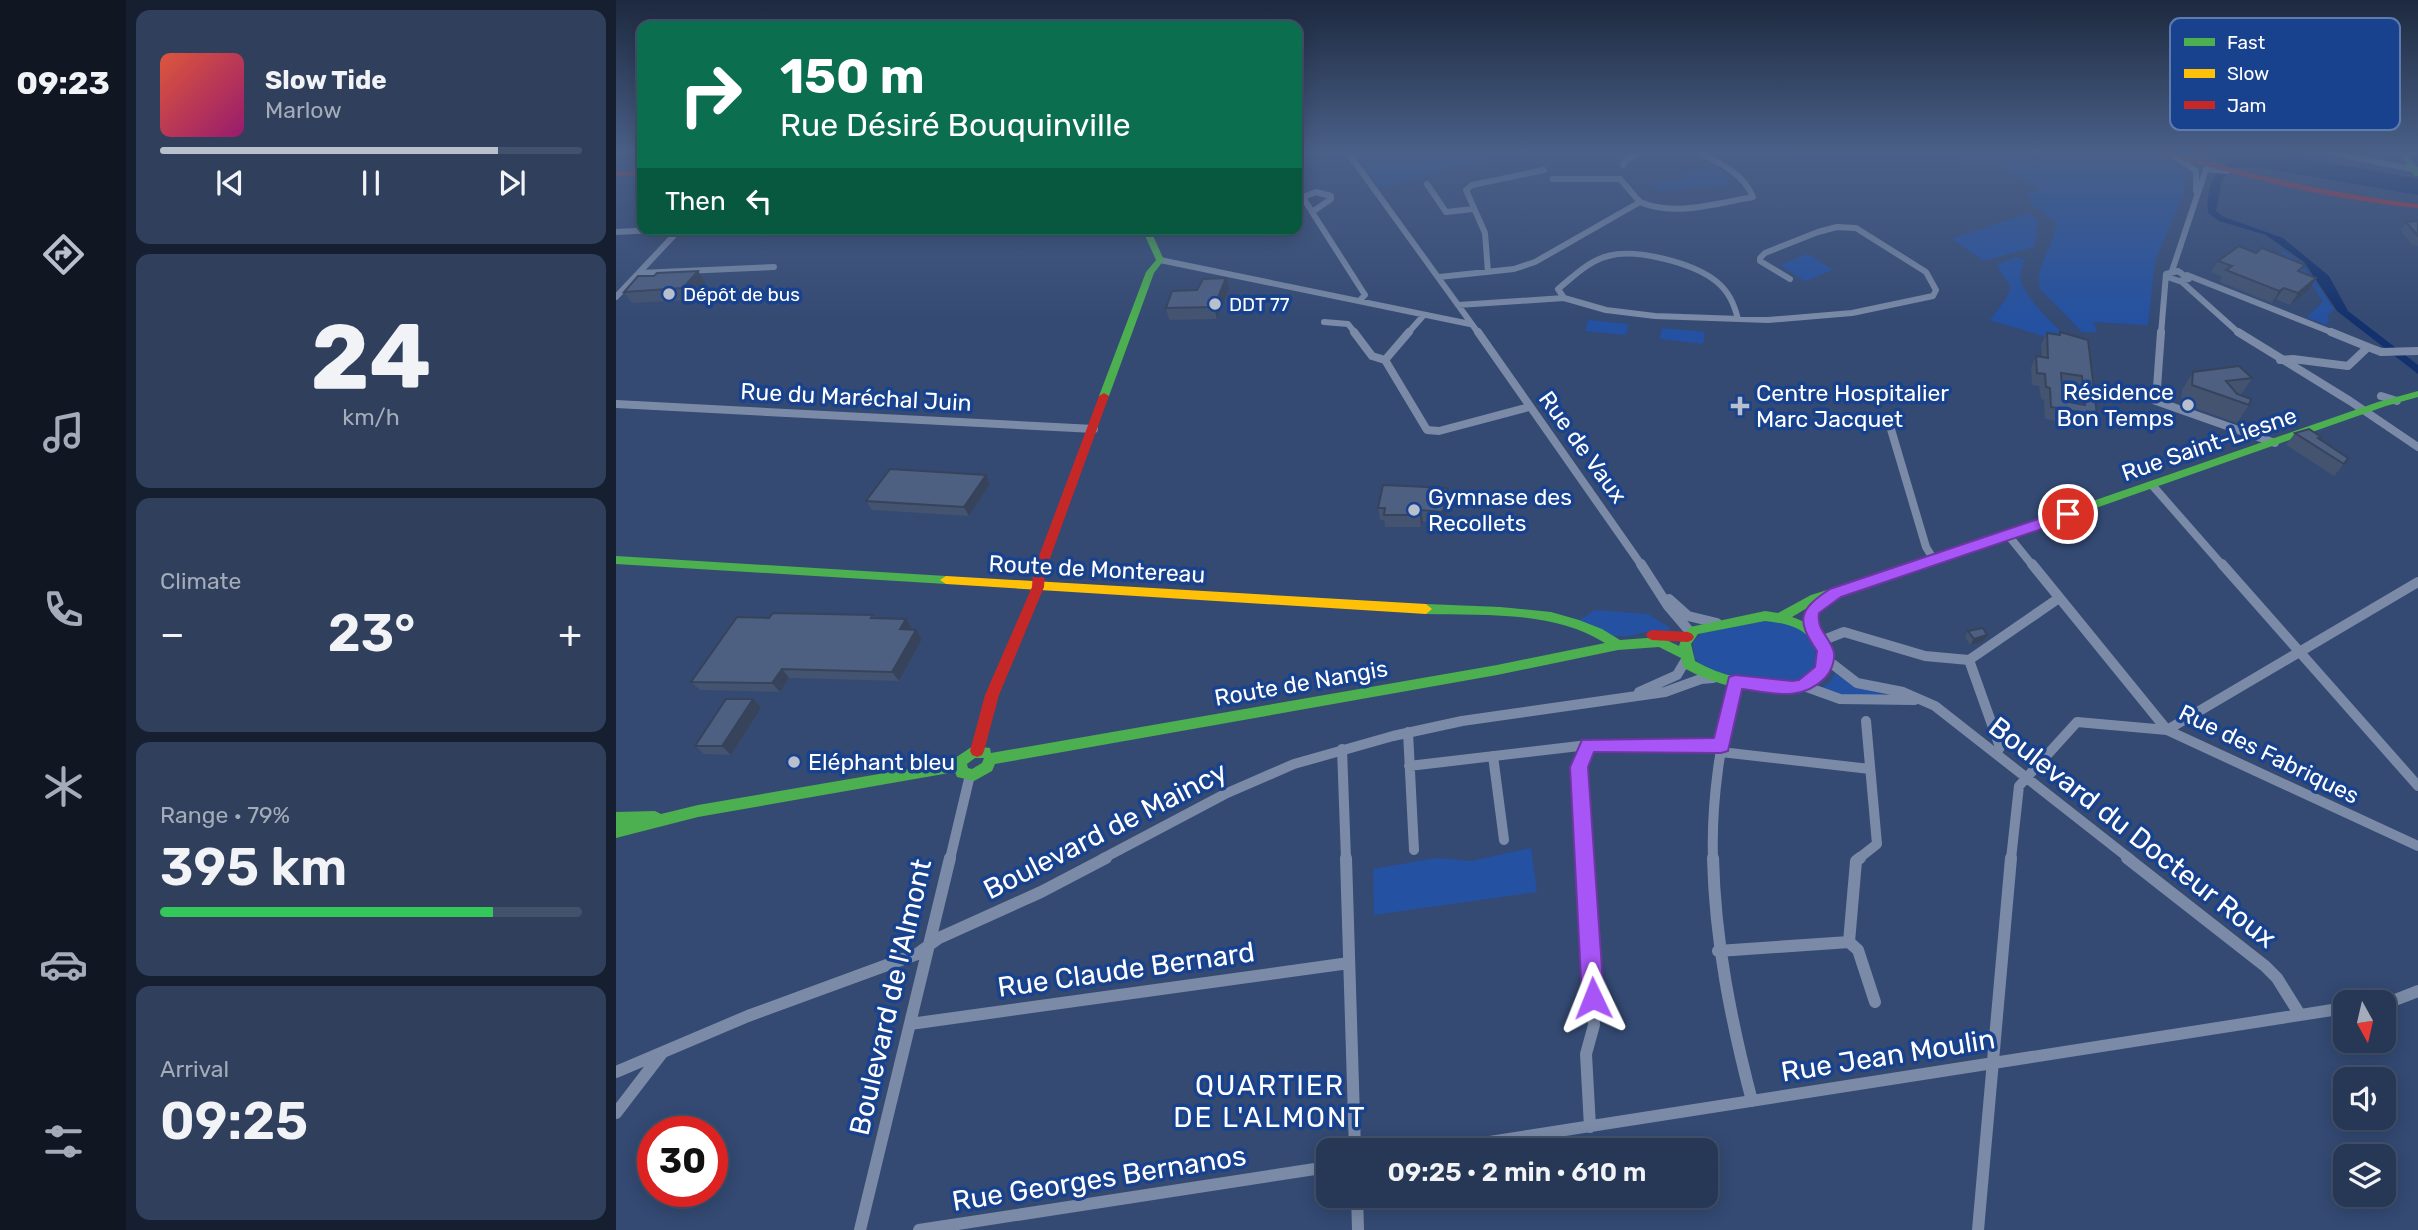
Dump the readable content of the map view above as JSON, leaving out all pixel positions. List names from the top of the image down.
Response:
{
  "streets": {
    "main road": ["Rue Saint-Liesne", "Route de Montereau", "Route de Nangis"],
    "street": [
      "Rue du Maréchal Juin",
      "Rue de Vaux",
      "Rue des Fabriques",
      "Boulevard de Maincy",
      "Boulevard du Docteur Roux",
      "Rue Claude Bernard",
      "Boulevard de l'Almont",
      "Rue Jean Moulin",
      "Rue Georges Bernanos"
    ]
  },
  "crossings": [
    ["Rue Saint-Liesne", "Route de Nangis"],
    ["Rue Saint-Liesne", "Rue des Fabriques"],
    ["Rue de Vaux", "Route de Nangis"],
    ["Route de Montereau", "Route de Nangis"],
    ["Route de Nangis", "Boulevard de Maincy"],
    ["Route de Nangis", "Boulevard de l'Almont"],
    ["Boulevard de Maincy", "Boulevard de l'Almont"],
    ["Boulevard du Docteur Roux", "Rue Jean Moulin"],
    ["Rue Claude Bernard", "Boulevard de l'Almont"]
  ],
  "districts": ["QUARTIER DE L'ALMONT"],
  "places": {
    "other": [
      "Dépôt de bus",
      "DDT 77",
      "Résidence Bon Temps",
      "Gymnase des Recollets",
      "Eléphant bleu"
    ],
    "health": ["Centre Hospitalier Marc Jacquet"]
  },
  "legend": ["Fast", "Slow", "Jam"],
  "north": "bottom",
  "page": {
    "tabs": "09:23",
    "turn": ["150 m", "Rue Désiré Bouquinville"],
    "song": ["Slow Tide", "Marlow"],
    "then": "Then",
    "tile": [
      ["24", "km/h"],
      "Climate",
      ["Range · 79%", "395 km"],
      ["Arrival", "09:25"]
    ],
    "heat": ["−", "23°", "+"],
    "limit": "30",
    "trip": "09:25 · 2 min · 610 m"
  }
}
